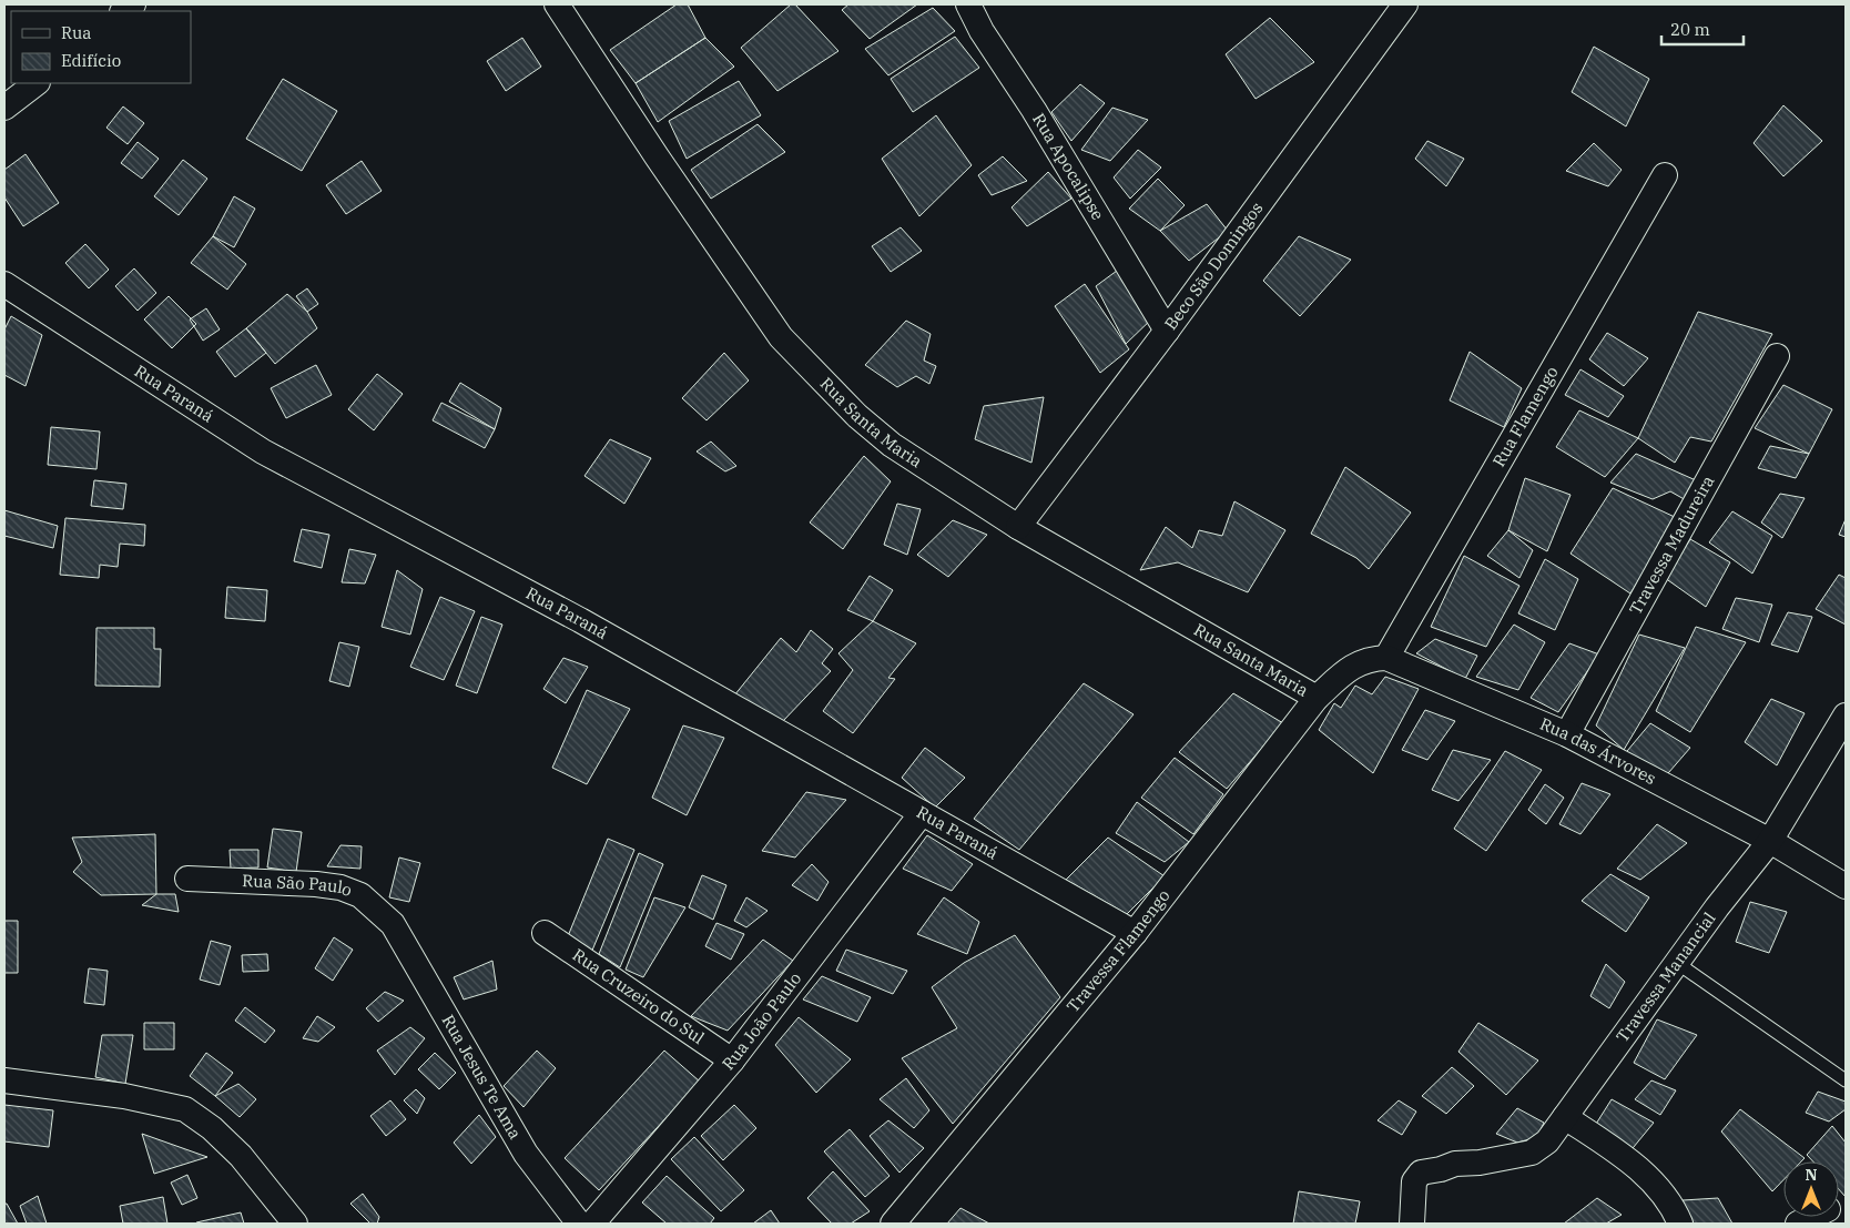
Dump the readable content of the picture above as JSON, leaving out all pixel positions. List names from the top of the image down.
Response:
{
  "streets": {
    "street": [
      "Rua Apocalipse",
      "Beco São Domingos",
      "Rua Paraná",
      "Rua Flamengo",
      "Rua Santa Maria",
      "Travessa Madureira",
      "Rua das Árvores",
      "Rua São Paulo",
      "Travessa Flamengo",
      "Travessa Manancial",
      "Rua Cruzeiro do Sul",
      "Rua João Paulo",
      "Rua Jesus Te Ama"
    ]
  },
  "crossings": [
    ["Rua Apocalipse", "Beco São Domingos"],
    ["Beco São Domingos", "Rua Santa Maria"],
    ["Rua Paraná", "Travessa Flamengo"],
    ["Rua Paraná", "Rua João Paulo"],
    ["Rua Flamengo", "Rua das Árvores"],
    ["Rua Flamengo", "Travessa Flamengo"],
    ["Rua Santa Maria", "Travessa Flamengo"],
    ["Travessa Madureira", "Rua das Árvores"],
    ["Rua das Árvores", "Travessa Flamengo"],
    ["Rua das Árvores", "Travessa Manancial"],
    ["Rua São Paulo", "Rua Jesus Te Ama"],
    ["Rua Cruzeiro do Sul", "Rua João Paulo"]
  ],
  "legend": ["Rua", "Edifício"],
  "scale_bar": "20 m",
  "north": "top"
}
